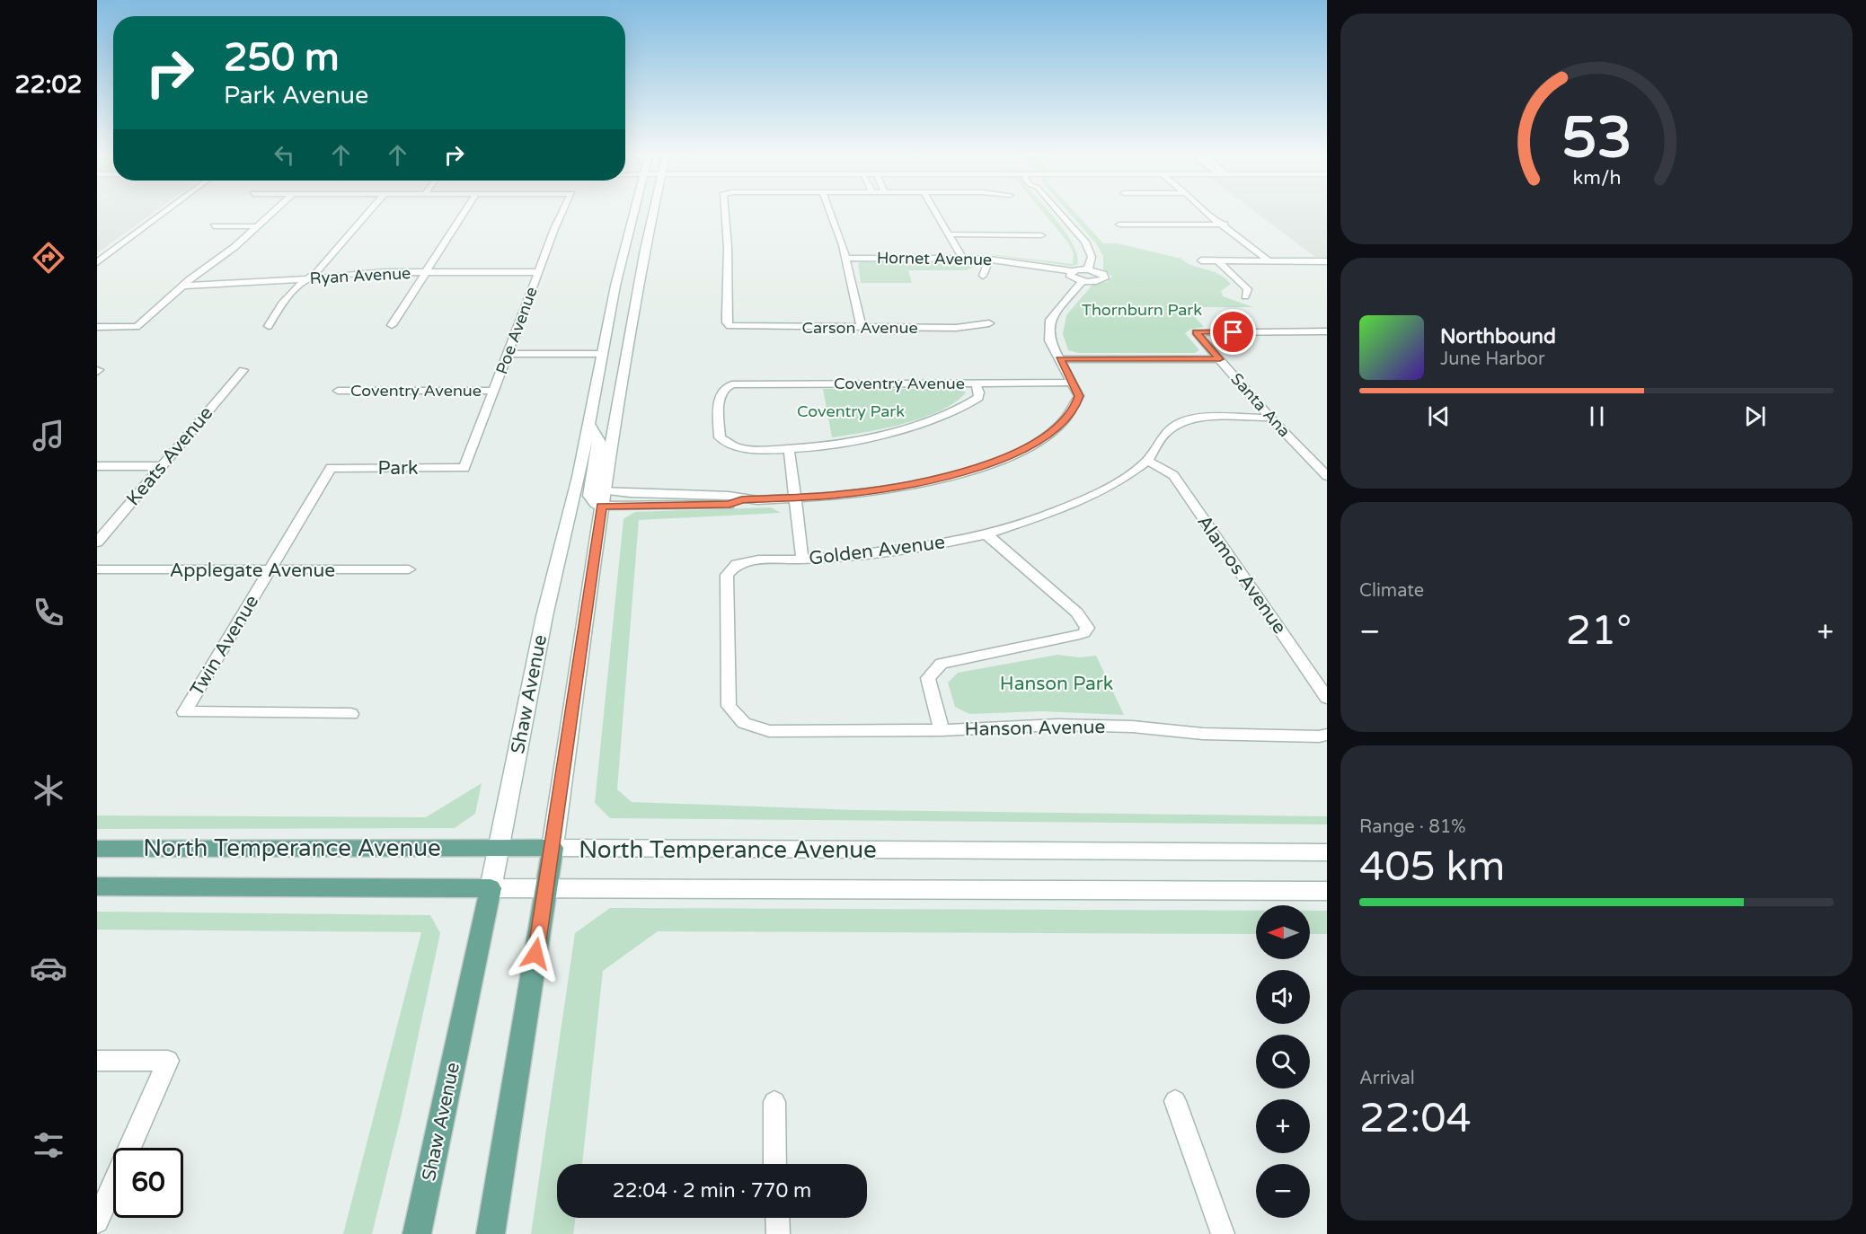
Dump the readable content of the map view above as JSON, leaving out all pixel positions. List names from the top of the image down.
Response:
{
  "streets": {
    "main road": ["Shaw Avenue", "North Temperance Avenue"],
    "street": [
      "Hornet Avenue",
      "Ryan Avenue",
      "Carson Avenue",
      "Poe Avenue",
      "Coventry Avenue",
      "Santa Ana",
      "Keats Avenue",
      "Park",
      "Golden Avenue",
      "Applegate Avenue",
      "Alamos Avenue",
      "Twin Avenue",
      "Hanson Avenue"
    ]
  },
  "crossings": [
    ["Ryan Avenue", "Poe Avenue"],
    ["Poe Avenue", "Coventry Avenue"],
    ["Poe Avenue", "Park"],
    ["Santa Ana", "Golden Avenue"],
    ["Park", "Twin Avenue"],
    ["Golden Avenue", "Alamos Avenue"],
    ["Golden Avenue", "Hanson Avenue"],
    ["Applegate Avenue", "Twin Avenue"],
    ["Shaw Avenue", "North Temperance Avenue"]
  ],
  "parks": ["Thornburn Park", "Coventry Park", "Hanson Park"],
  "north": "left",
  "page": {
    "tabs": "22:02",
    "turn": ["250 m", "Park Avenue"],
    "song": ["Northbound", "June Harbor"],
    "tile": [
      "Climate",
      ["Range · 81%", "405 km"],
      ["Arrival", "22:04"]
    ],
    "heat": ["−", "21°", "+"],
    "map_buttons": ["+", "−"],
    "limit": "60",
    "trip": "22:04 · 2 min · 770 m",
    "gauge": ["53", "km/h"]
  }
}
